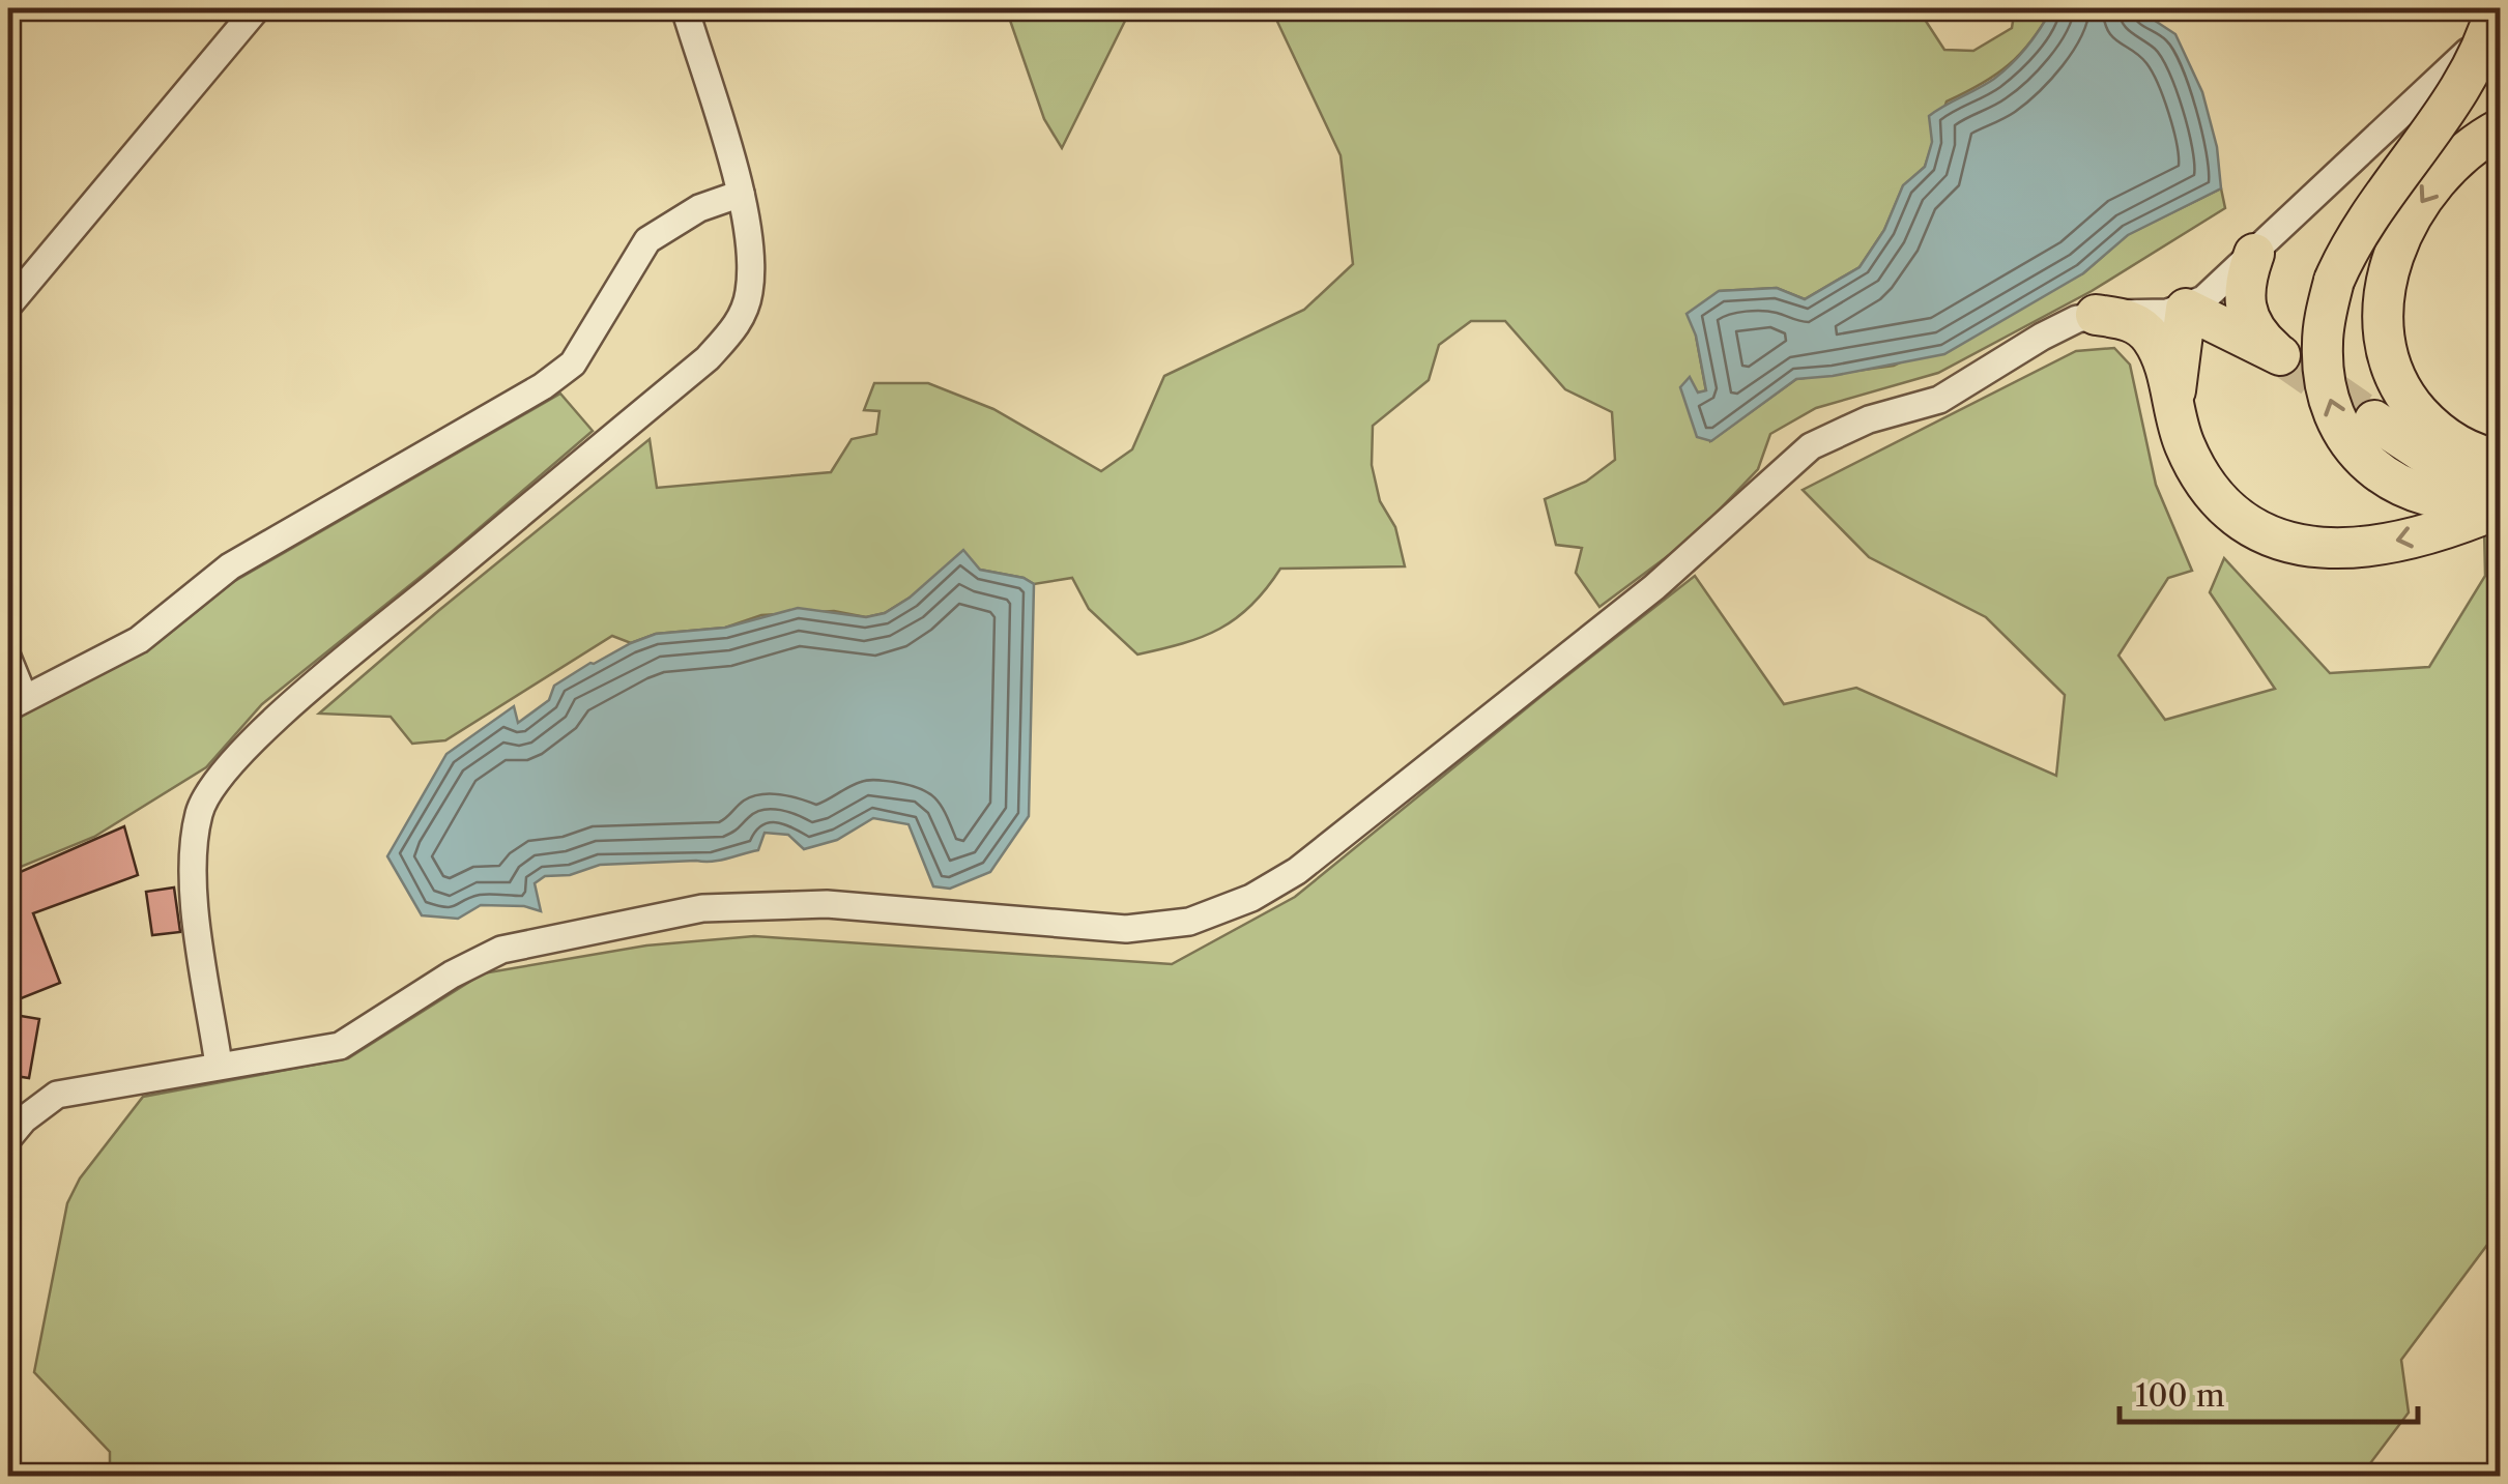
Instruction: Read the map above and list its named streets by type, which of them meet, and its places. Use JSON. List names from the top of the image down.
{
  "scale_bar": "100 m"
}
